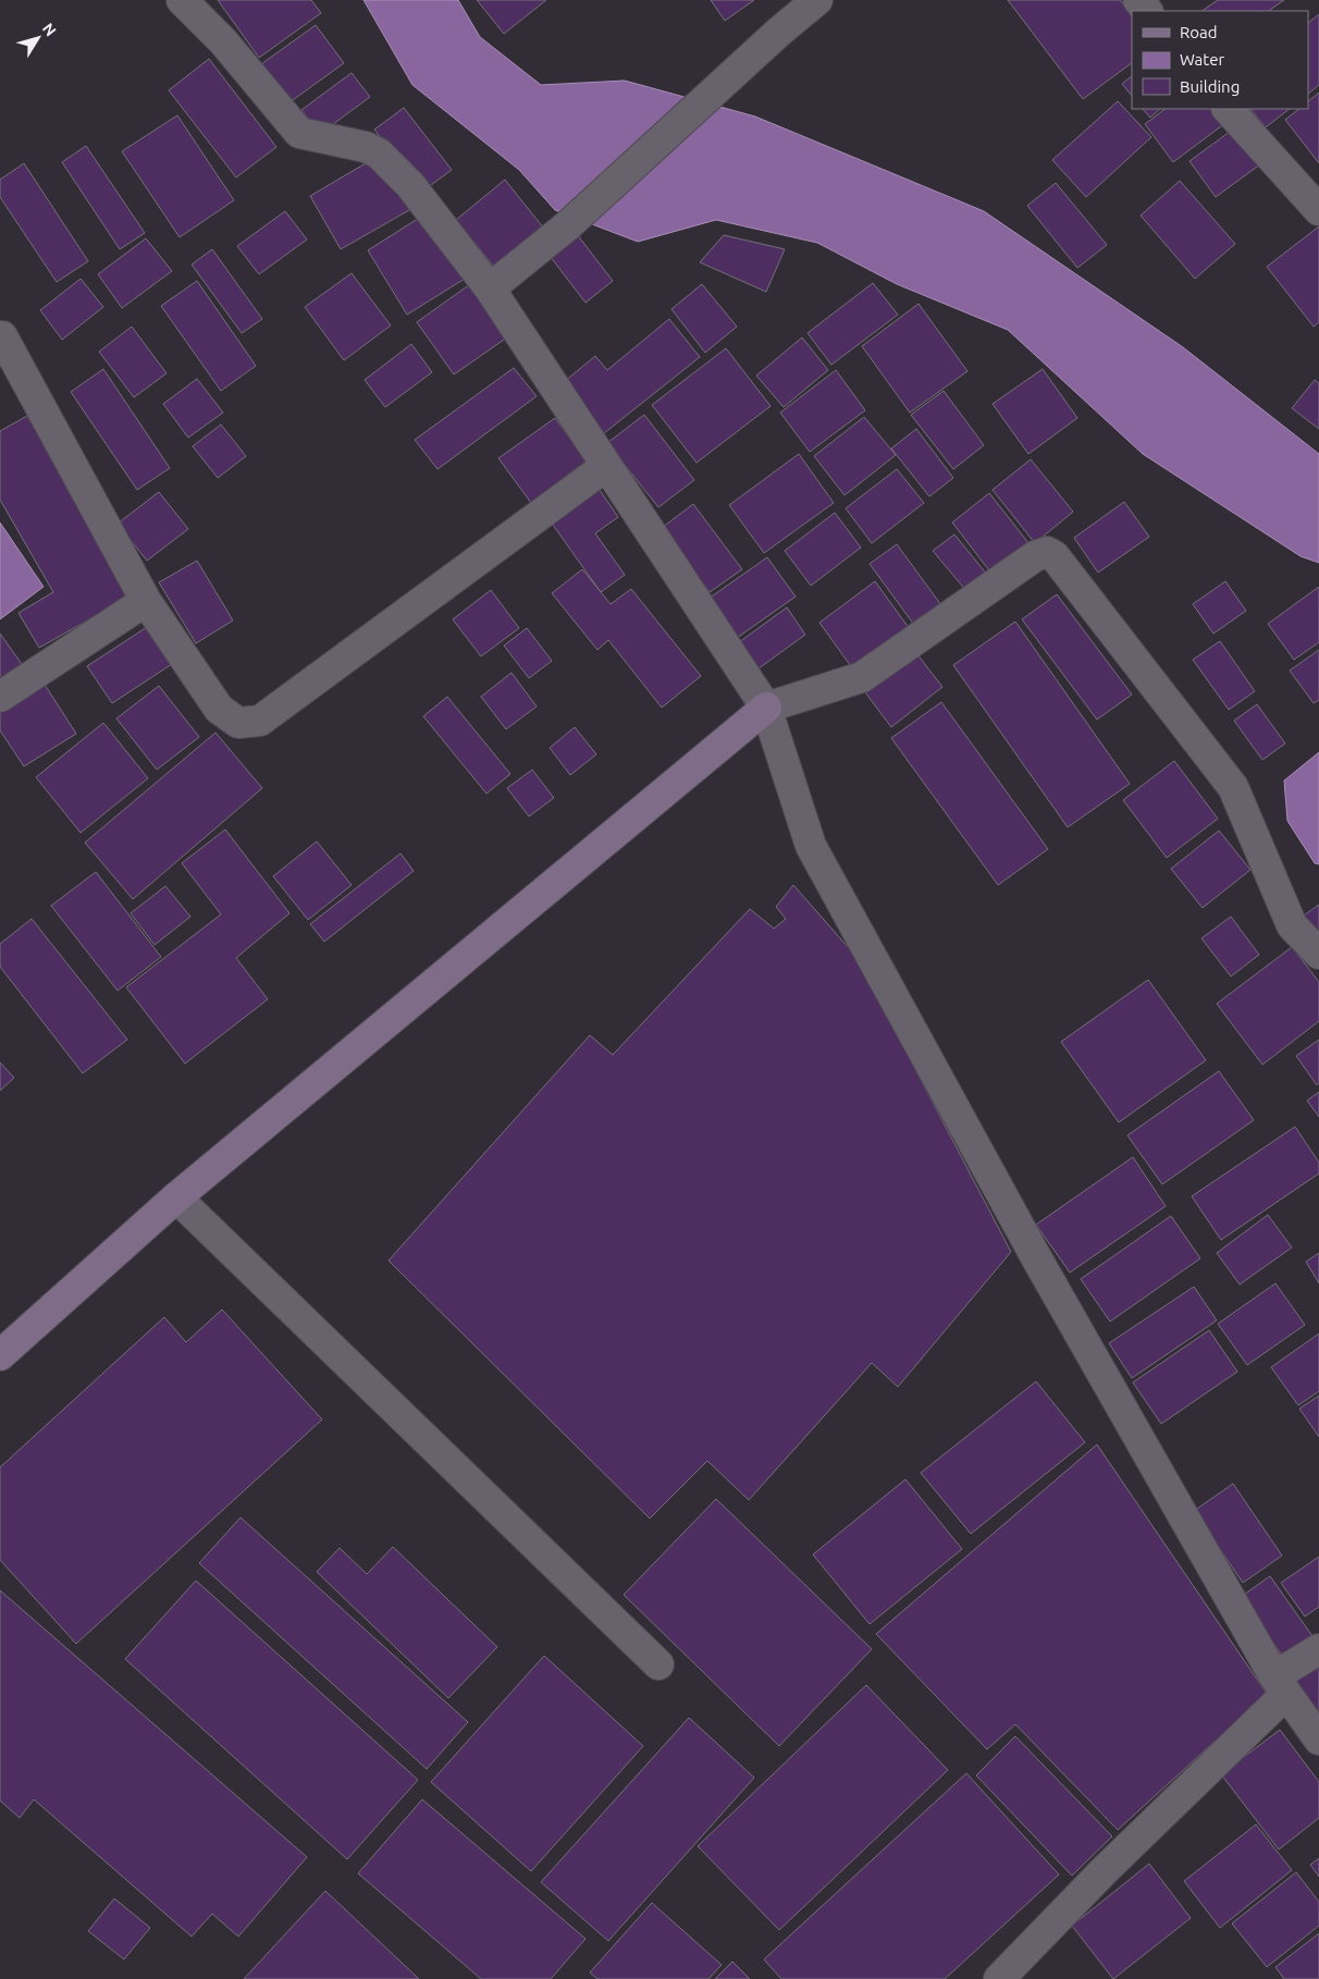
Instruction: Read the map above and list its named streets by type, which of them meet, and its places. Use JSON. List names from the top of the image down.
{
  "legend": ["Road", "Water", "Building"],
  "north": "top right"
}
